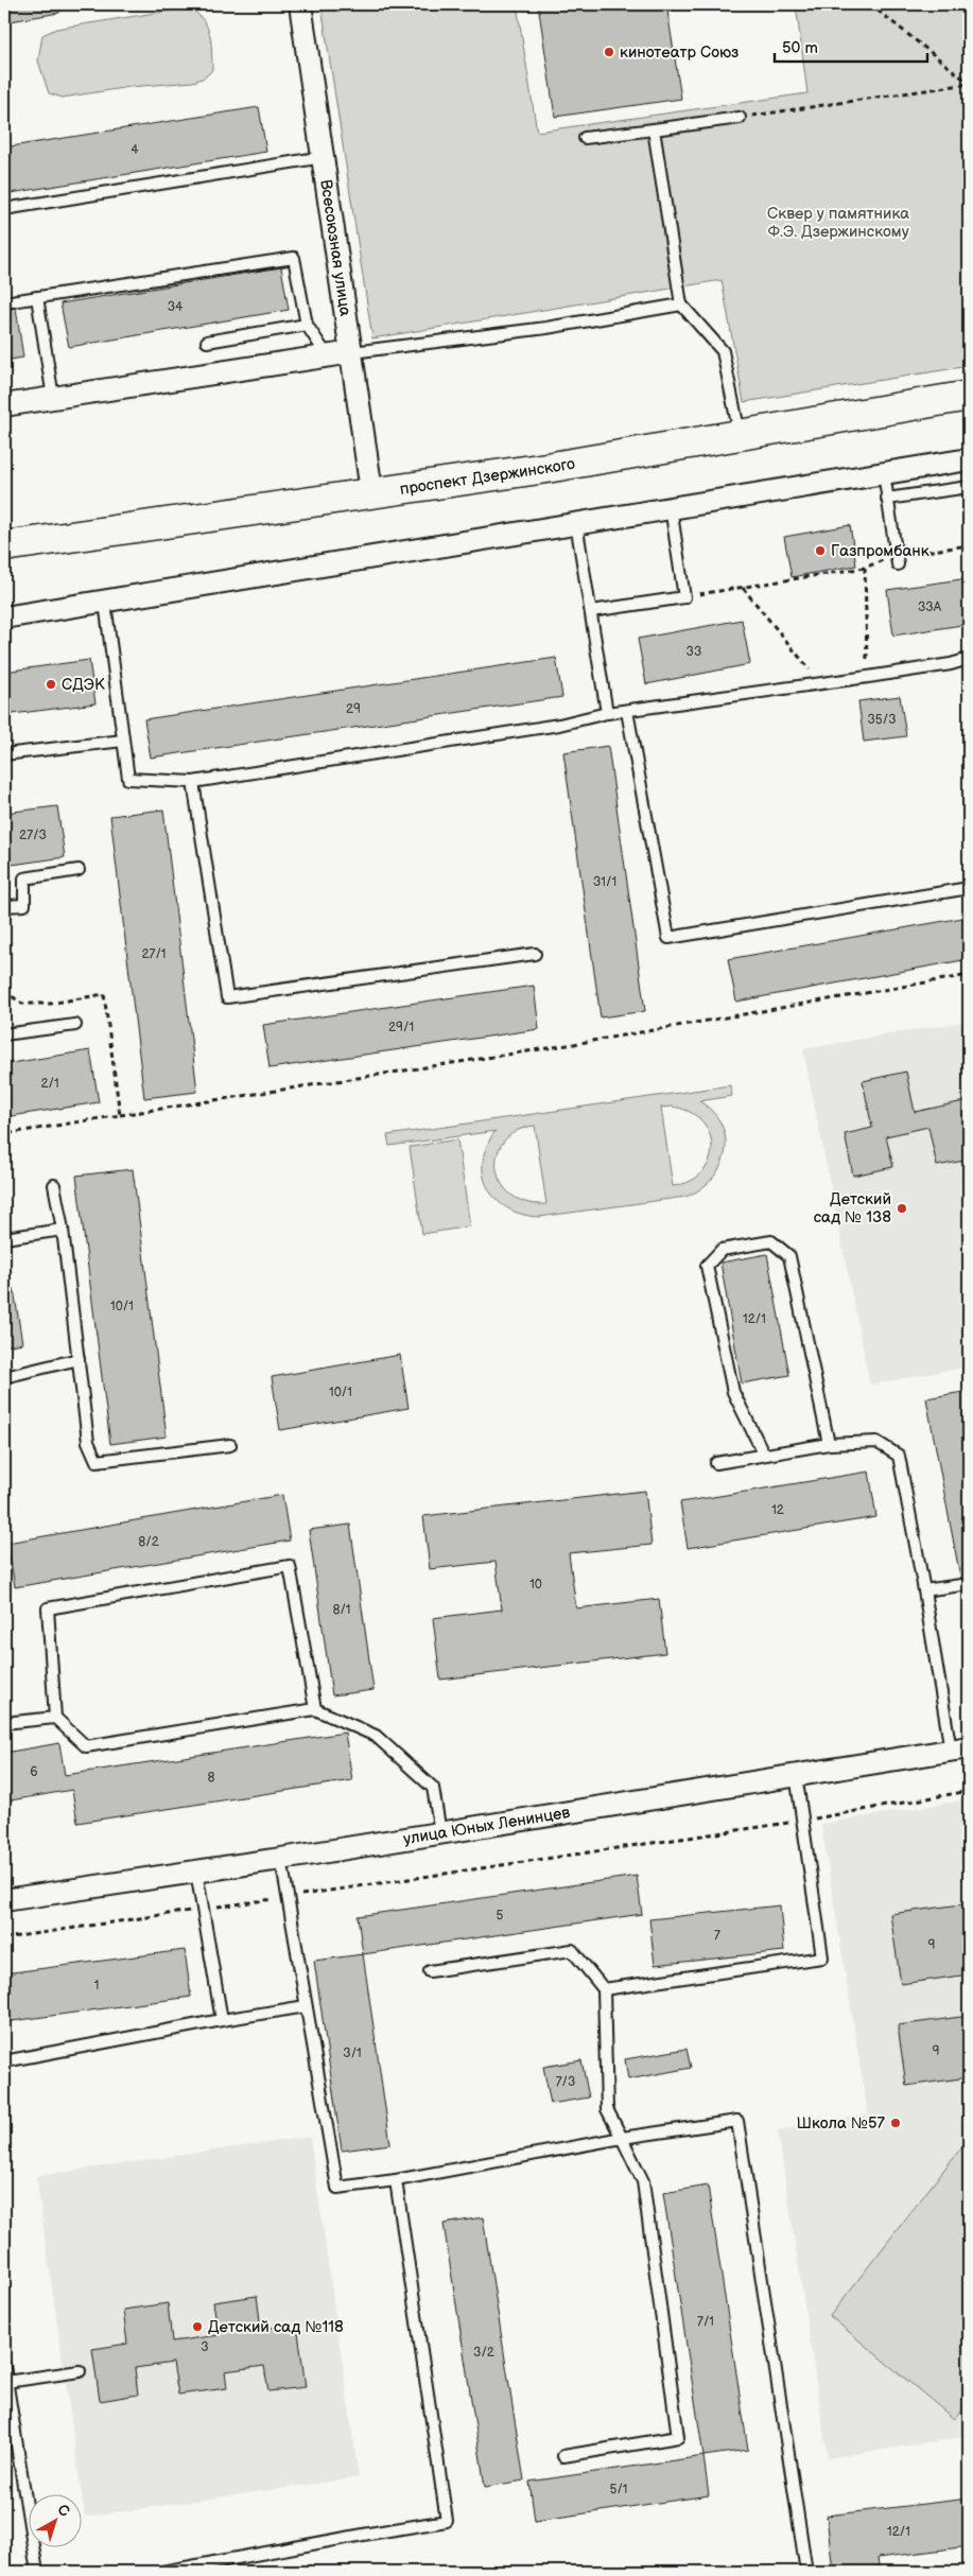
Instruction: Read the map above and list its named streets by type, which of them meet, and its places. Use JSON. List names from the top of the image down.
{
  "streets": {
    "main road": ["проспект Дзержинского"],
    "street": ["Всесоюзная улица", "улица Юных Ленинцев"]
  },
  "crossings": [
    ["Всесоюзная улица", "проспект Дзержинского"]
  ],
  "parks": ["Сквер у памятника Ф.Э. Дзержинскому"],
  "places": [
    "кинотеатр Союз",
    "Газпромбанк",
    "СДЭК",
    "Детский сад № 138",
    "Школа №57",
    "Детский сад №118"
  ],
  "house_numbers": [
    "4",
    "34",
    "33А",
    "33",
    "29",
    "35/3",
    "27/3",
    "31/1",
    "27/1",
    "29/1",
    "2/1",
    "10/1",
    "12/1",
    "10/1",
    "12",
    "8/2",
    "10",
    "8/1",
    "6",
    "8",
    "5",
    "7",
    "9",
    "1",
    "9",
    "3/1",
    "7/3",
    "7/1",
    "3",
    "3/2",
    "5/1",
    "12/1"
  ],
  "scale_bar": "50 m",
  "north": "top right"
}
